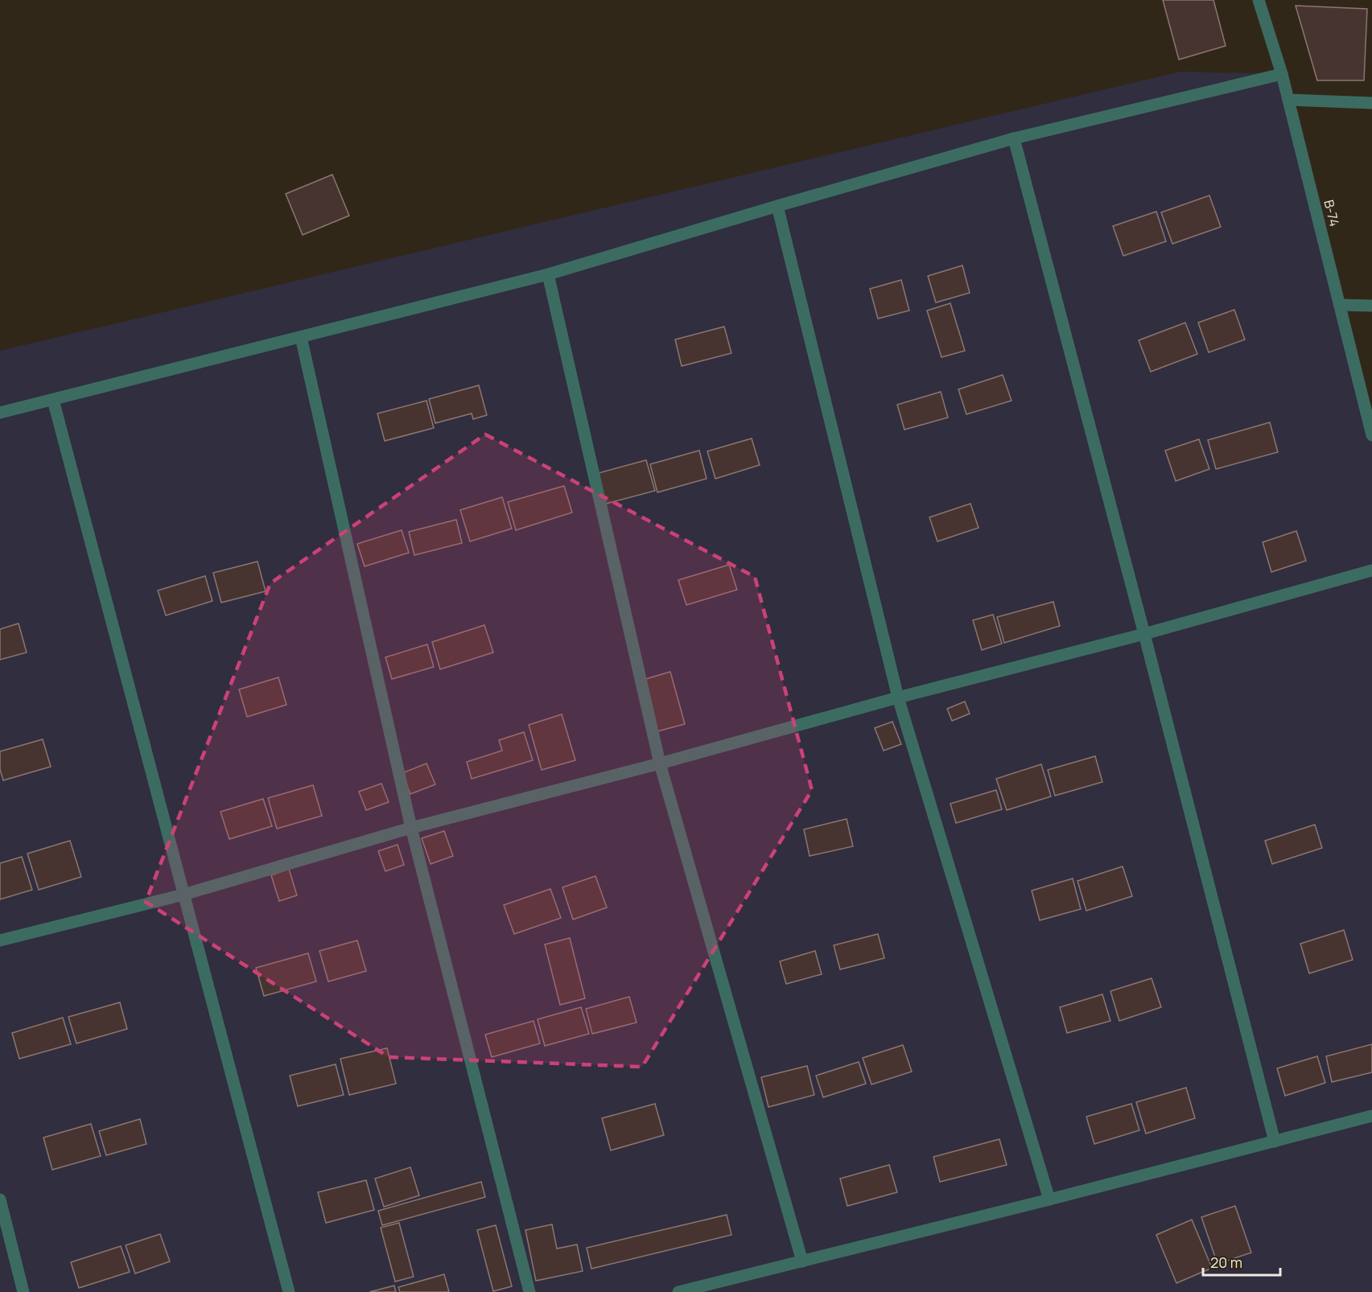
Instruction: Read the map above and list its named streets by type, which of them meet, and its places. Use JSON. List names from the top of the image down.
{
  "streets": {
    "street": ["B-74"]
  },
  "scale_bar": "20 m"
}
